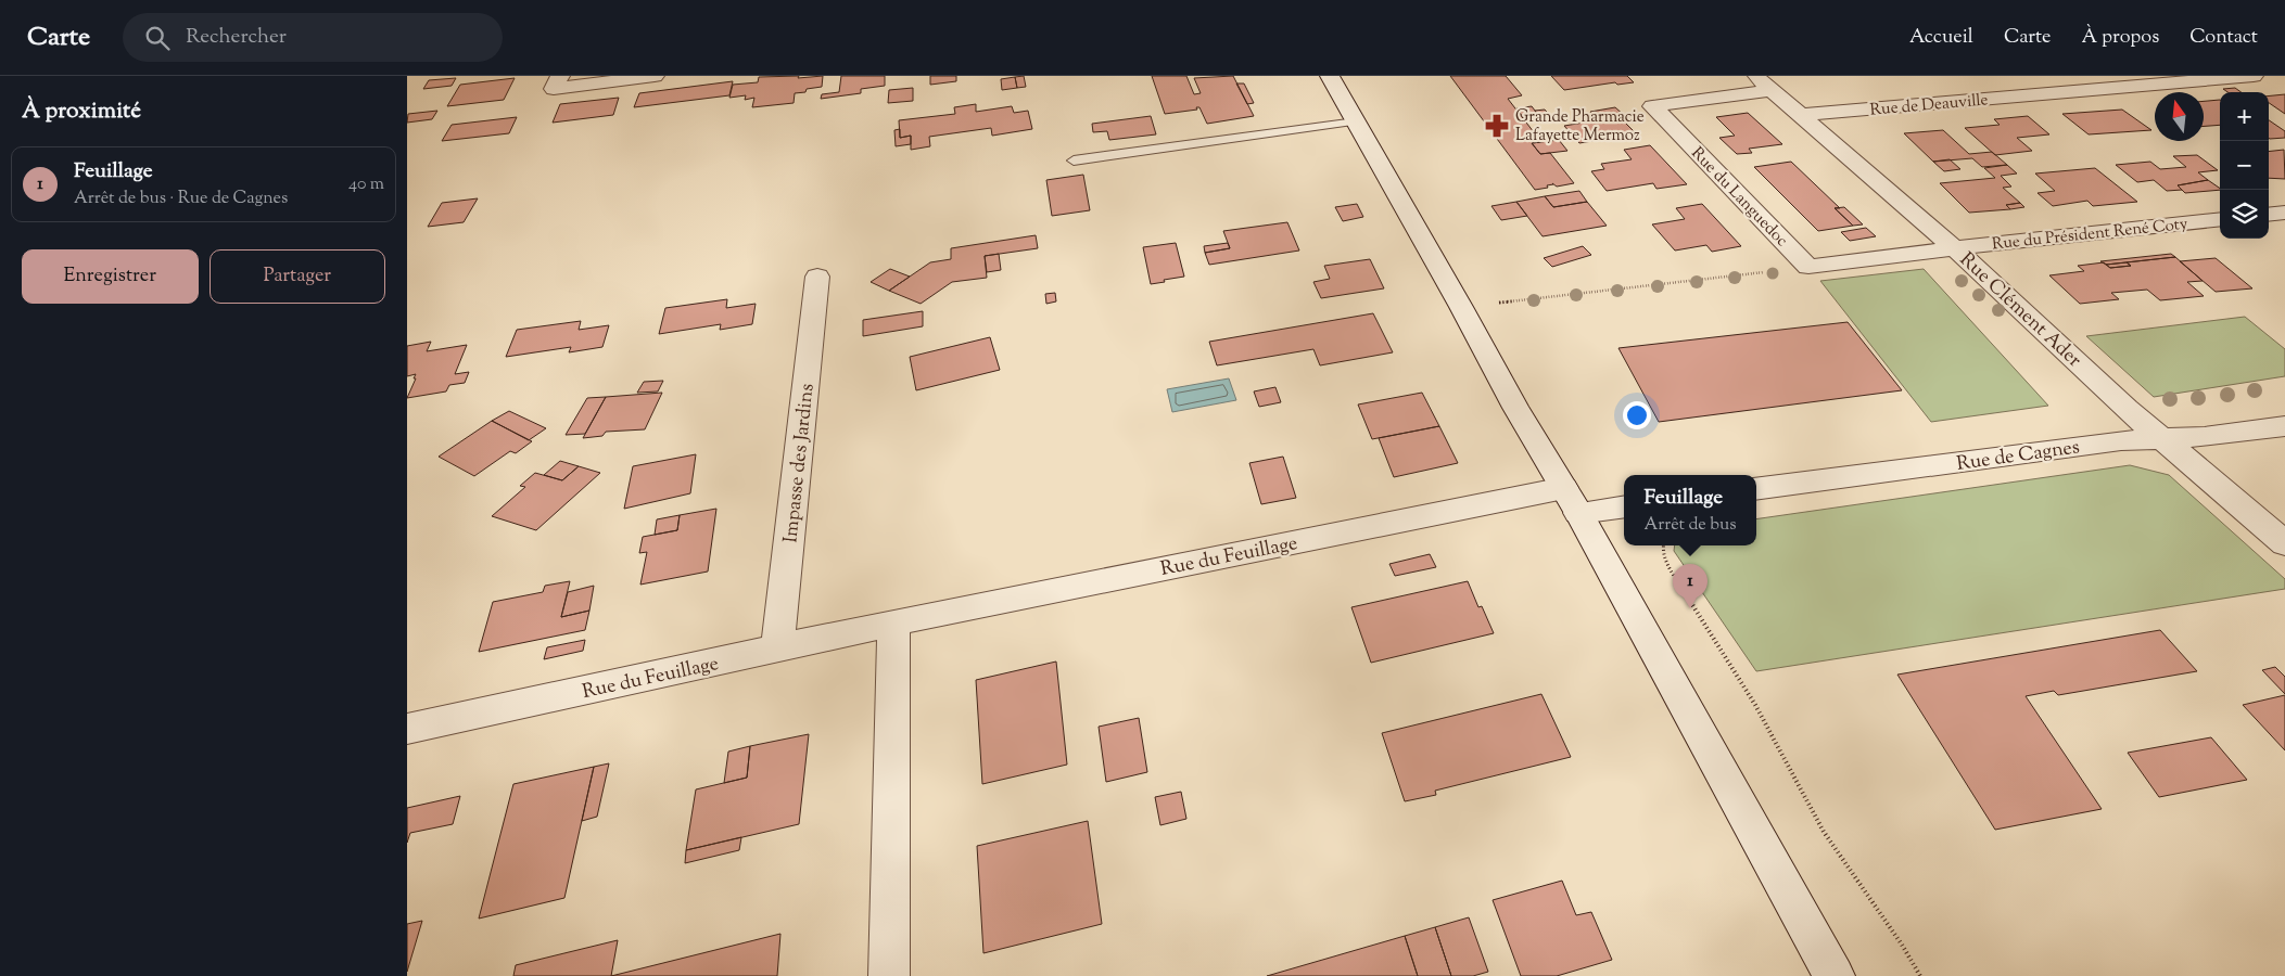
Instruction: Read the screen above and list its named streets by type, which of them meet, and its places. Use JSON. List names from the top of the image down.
{
  "streets": {
    "street": [
      "Rue de Deauville",
      "Rue du Languedoc",
      "Rue du Président René Coty",
      "Rue Clément Ader",
      "Rue de Cagnes",
      "Impasse des Jardins",
      "Rue du Feuillage"
    ]
  },
  "crossings": [
    ["Rue de Deauville", "Rue Clément Ader"],
    ["Rue du Languedoc", "Rue Clément Ader"],
    ["Rue du Président René Coty", "Rue Clément Ader"],
    ["Rue Clément Ader", "Rue de Cagnes"],
    ["Impasse des Jardins", "Rue du Feuillage"]
  ],
  "places": {
    "pharmacy": ["Grande Pharmacie Lafayette Mermoz"]
  },
  "north": "top",
  "page": {
    "header": "Carte",
    "search": "Rechercher",
    "nav": [
      "Accueil",
      "Carte",
      "À propos",
      "Contact"
    ],
    "heading": "À proximité",
    "map_buttons": ["+", "−"],
    "list": [
      {
        "mark": "1",
        "name": "Feuillage",
        "note": "Arrêt de bus · Rue de Cagnes",
        "value": "40 m"
      }
    ],
    "buttons": ["Enregistrer", "Partager"],
    "popup": ["Feuillage", "Arrêt de bus"],
    "pins": "1"
  }
}
